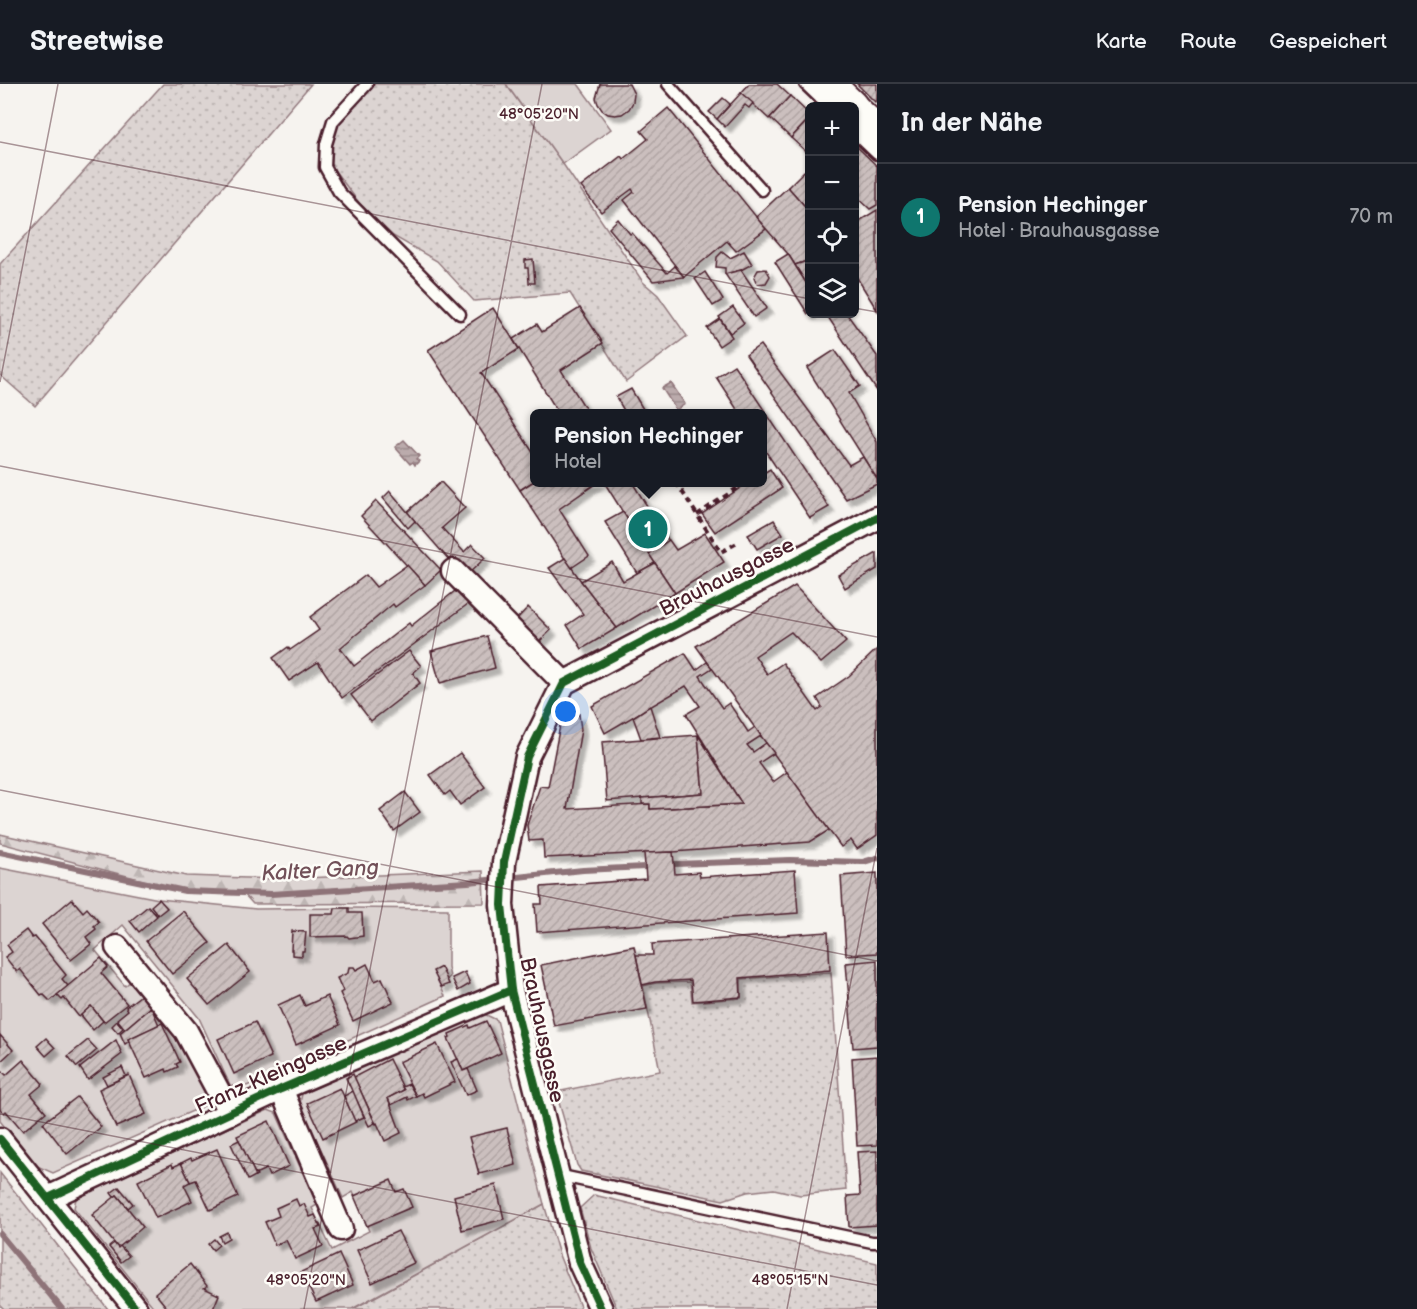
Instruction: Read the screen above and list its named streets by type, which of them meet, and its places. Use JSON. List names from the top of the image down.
{
  "streets": {
    "street": ["Brauhausgasse", "Franz Kleingasse"]
  },
  "crossings": [
    ["Brauhausgasse", "Franz Kleingasse"]
  ],
  "water": ["Kalter Gang"],
  "page": {
    "header": "Streetwise",
    "nav": ["Karte", "Route", "Gespeichert"],
    "heading": "In der Nähe",
    "map_buttons": ["+", "−"],
    "list": [
      {
        "mark": "1",
        "name": "Pension Hechinger",
        "note": "Hotel · Brauhausgasse",
        "value": "70 m"
      }
    ],
    "popup": ["Pension Hechinger", "Hotel"],
    "pins": "1"
  },
  "coordinates": ["48°05'20\"N", "48°05'15\"N"]
}
